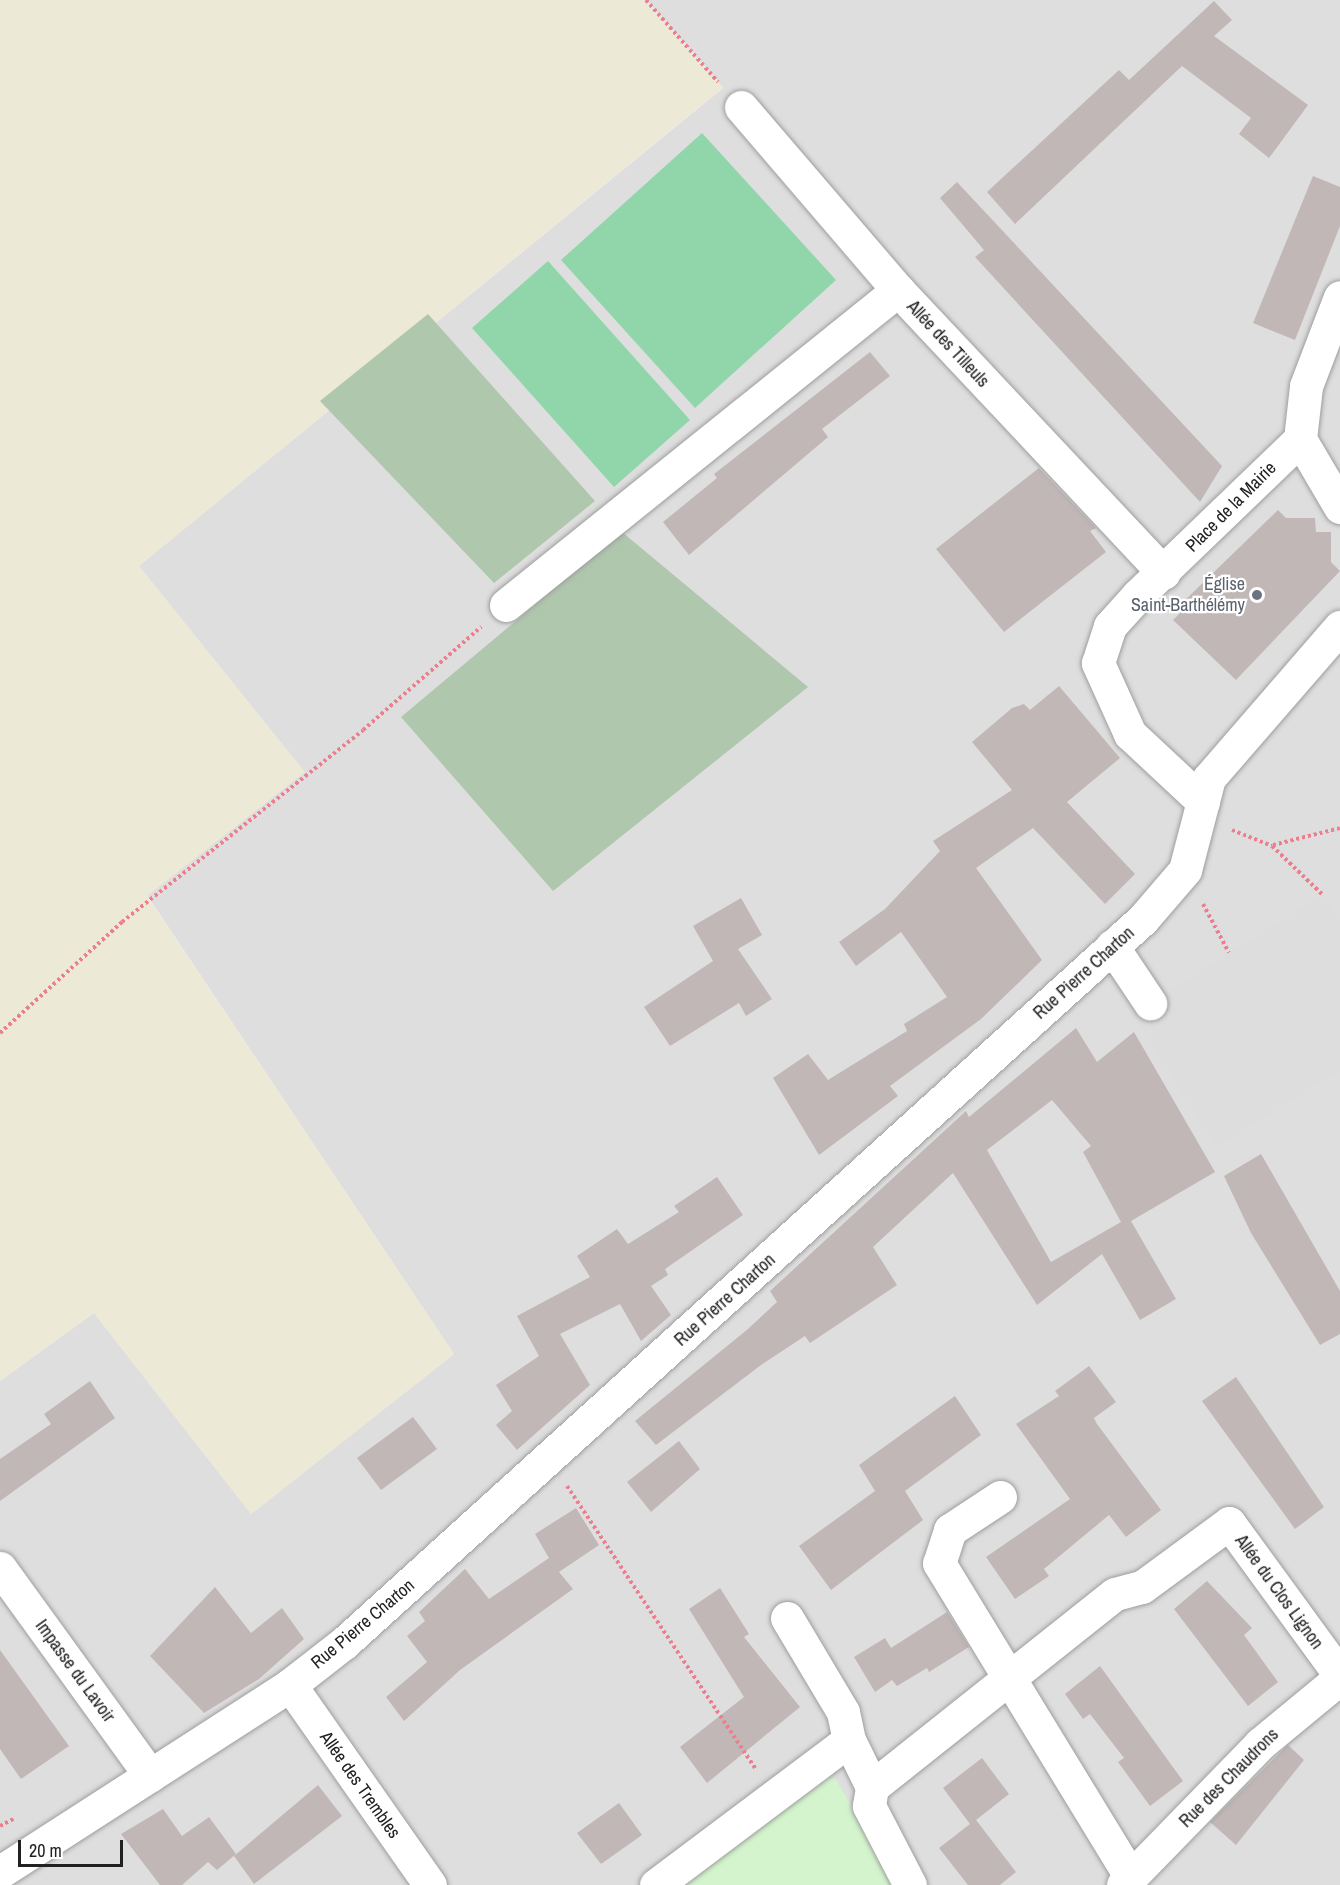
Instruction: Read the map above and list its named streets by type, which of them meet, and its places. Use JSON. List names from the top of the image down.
{
  "streets": {
    "street": [
      "Allée des Tilleuls",
      "Place de la Mairie",
      "Rue Pierre Charton",
      "Allée du Clos Lignon",
      "Impasse du Lavoir",
      "Rue des Chaudrons",
      "Allée des Trembles"
    ]
  },
  "crossings": [
    ["Allée des Tilleuls", "Place de la Mairie"],
    ["Place de la Mairie", "Rue Pierre Charton"],
    ["Rue Pierre Charton", "Impasse du Lavoir"],
    ["Rue Pierre Charton", "Allée des Trembles"],
    ["Allée du Clos Lignon", "Rue des Chaudrons"]
  ],
  "places": ["Église Saint-Barthélémy"],
  "scale_bar": "20 m"
}
